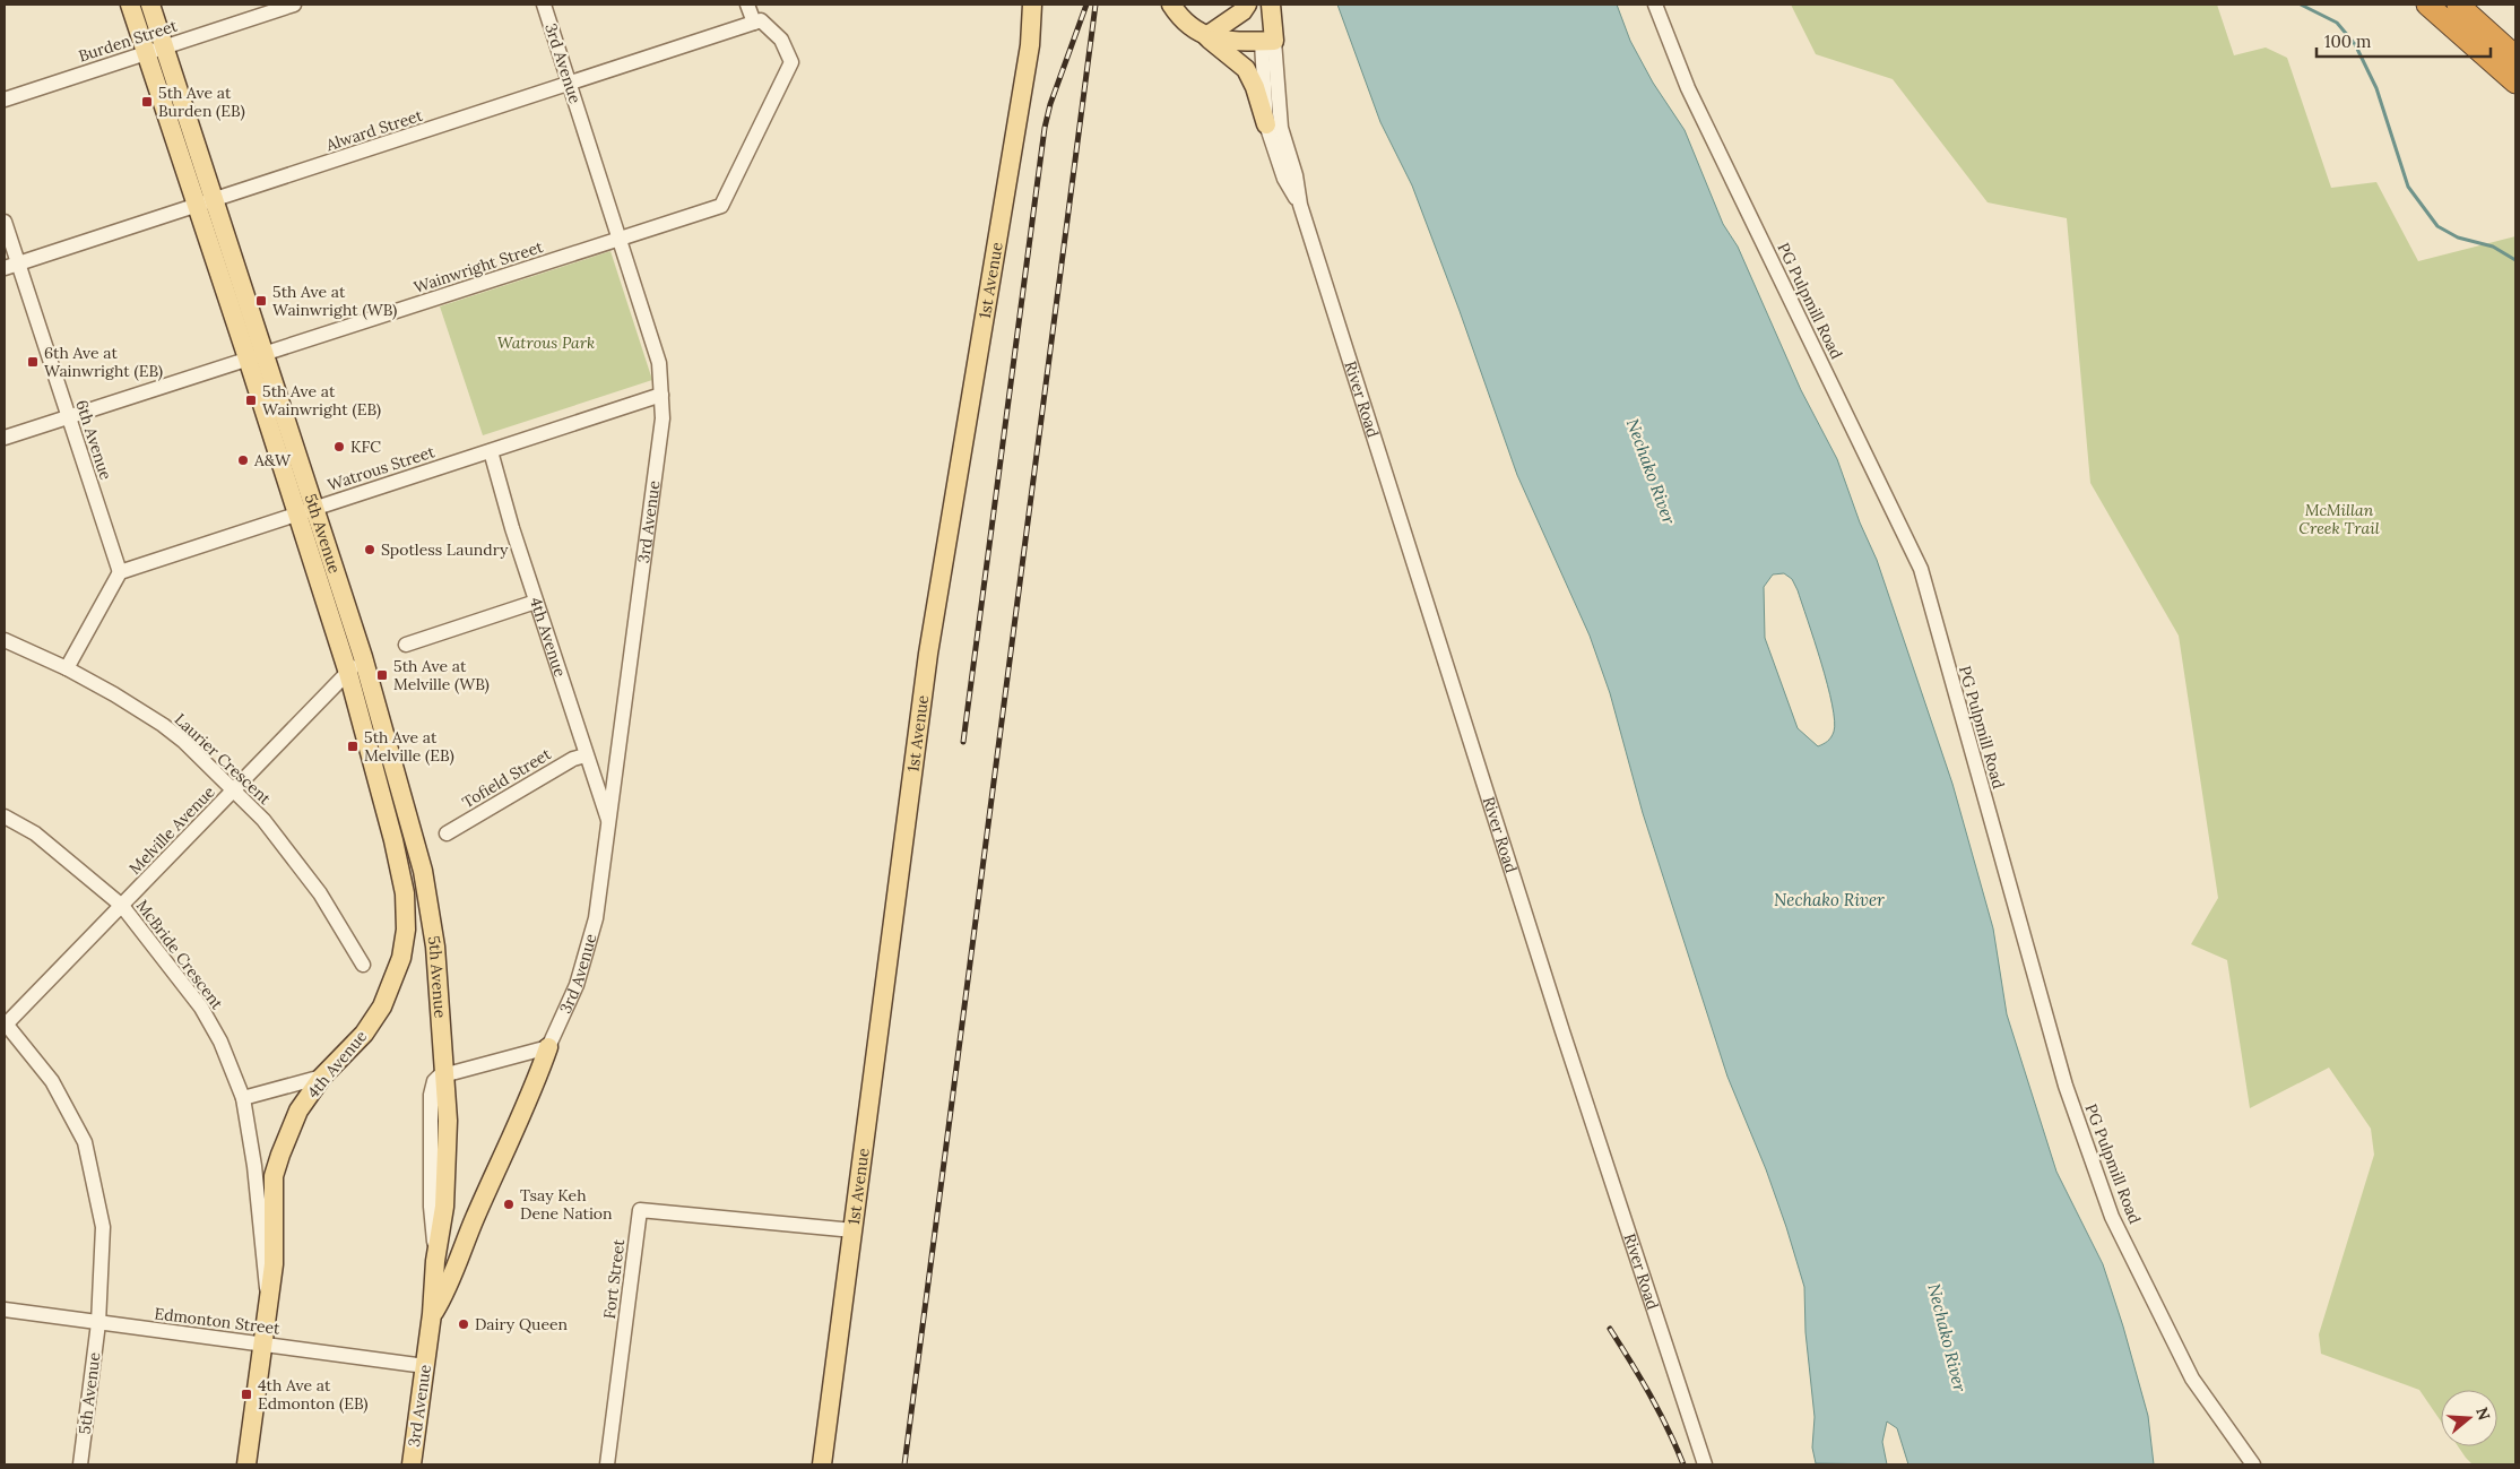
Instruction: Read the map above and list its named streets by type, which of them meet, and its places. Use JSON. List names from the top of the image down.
{
  "streets": {
    "main road": [
      "3rd Avenue",
      "1st Avenue",
      "River Road",
      "5th Avenue",
      "4th Avenue"
    ],
    "street": [
      "Burden Street",
      "Alward Street",
      "Wainwright Street",
      "PG Pulpmill Road",
      "6th Avenue",
      "Watrous Street",
      "Laurier Crescent",
      "Tofield Street",
      "Melville Avenue",
      "McBride Crescent",
      "Fort Street",
      "Edmonton Street"
    ]
  },
  "crossings": [
    ["Burden Street", "5th Avenue"],
    ["3rd Avenue", "Alward Street"],
    ["3rd Avenue", "Wainwright Street"],
    ["3rd Avenue", "Watrous Street"],
    ["3rd Avenue", "5th Avenue"],
    ["3rd Avenue", "4th Avenue"],
    ["3rd Avenue", "Edmonton Street"],
    ["Alward Street", "Wainwright Street"],
    ["Alward Street", "6th Avenue"],
    ["Alward Street", "5th Avenue"],
    ["Wainwright Street", "6th Avenue"],
    ["Wainwright Street", "5th Avenue"],
    ["1st Avenue", "Fort Street"],
    ["6th Avenue", "Watrous Street"],
    ["Watrous Street", "5th Avenue"],
    ["Watrous Street", "4th Avenue"],
    ["5th Avenue", "4th Avenue"],
    ["5th Avenue", "Melville Avenue"],
    ["5th Avenue", "Edmonton Street"],
    ["4th Avenue", "Tofield Street"],
    ["4th Avenue", "McBride Crescent"],
    ["4th Avenue", "Edmonton Street"],
    ["Laurier Crescent", "Melville Avenue"],
    ["Melville Avenue", "McBride Crescent"]
  ],
  "water": ["Nechako River"],
  "parks": ["Watrous Park", "McMillan Creek Trail"],
  "places": {
    "transit": [
      "5th Ave at Burden (EB)",
      "5th Ave at Wainwright (WB)",
      "6th Ave at Wainwright (EB)",
      "5th Ave at Wainwright (EB)",
      "5th Ave at Melville (WB)",
      "5th Ave at Melville (EB)",
      "4th Ave at Edmonton (EB)"
    ],
    "other": [
      "KFC",
      "A&W",
      "Spotless Laundry",
      "Tsay Keh Dene Nation",
      "Dairy Queen"
    ]
  },
  "scale_bar": "100 m",
  "north": "right"
}
